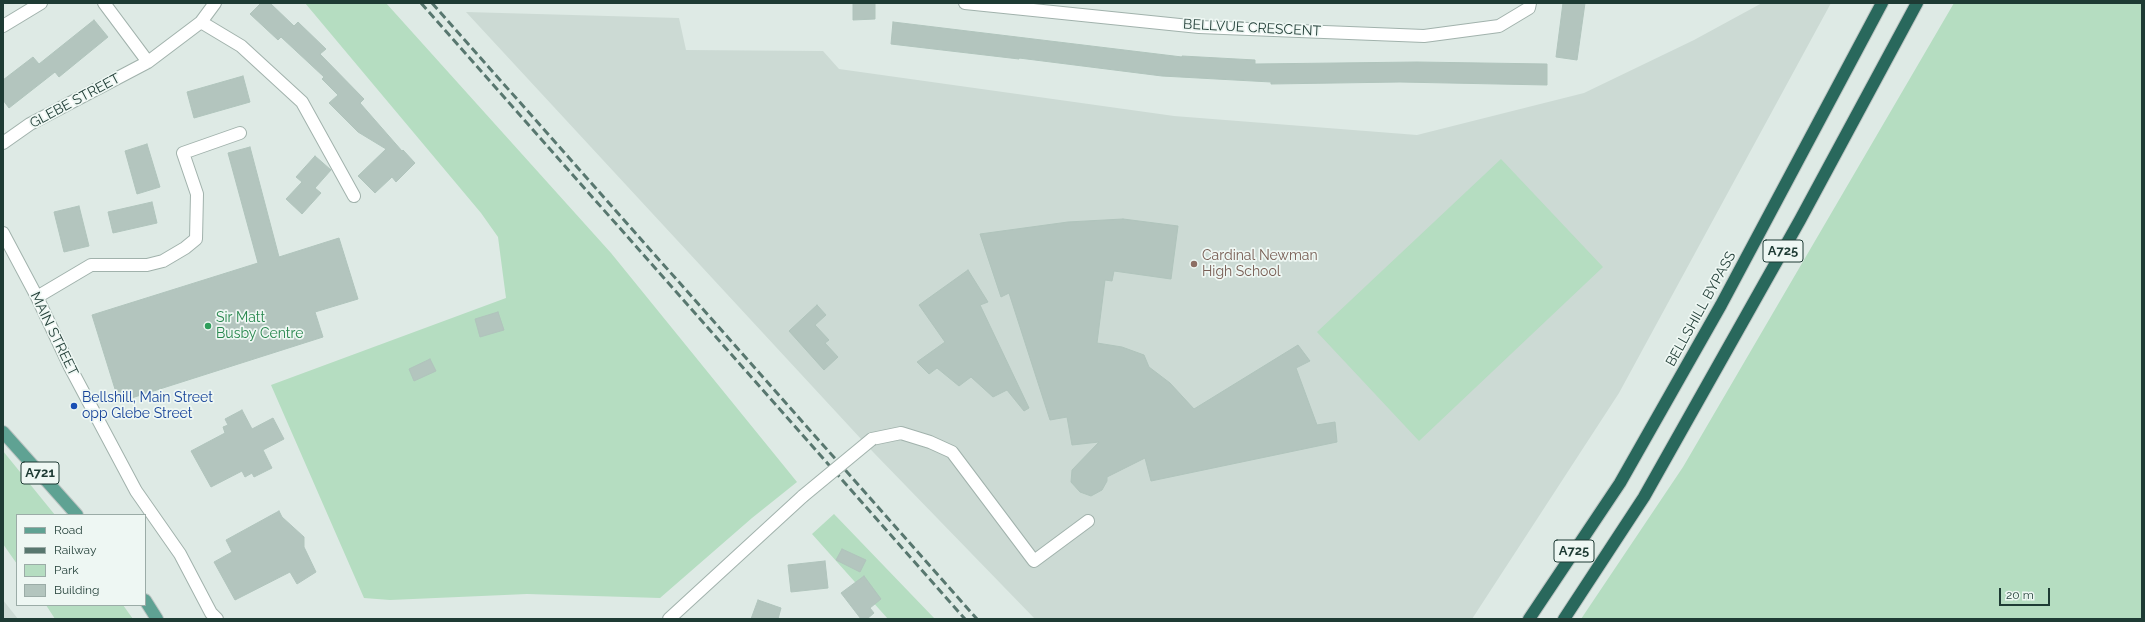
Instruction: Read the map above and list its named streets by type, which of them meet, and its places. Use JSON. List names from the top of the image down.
{
  "streets": {
    "highway": ["A725", "BELLSHILL BYPASS"],
    "main road": ["A721"],
    "street": ["BELLVUE CRESCENT", "GLEBE STREET", "MAIN STREET"]
  },
  "places": ["Cardinal Newman High School", "Sir Matt Busby Centre", "Bellshill, Main Street opp Glebe Street"],
  "legend": [
    "Road",
    "Railway",
    "Park",
    "Building"
  ],
  "scale_bar": "20 m"
}
